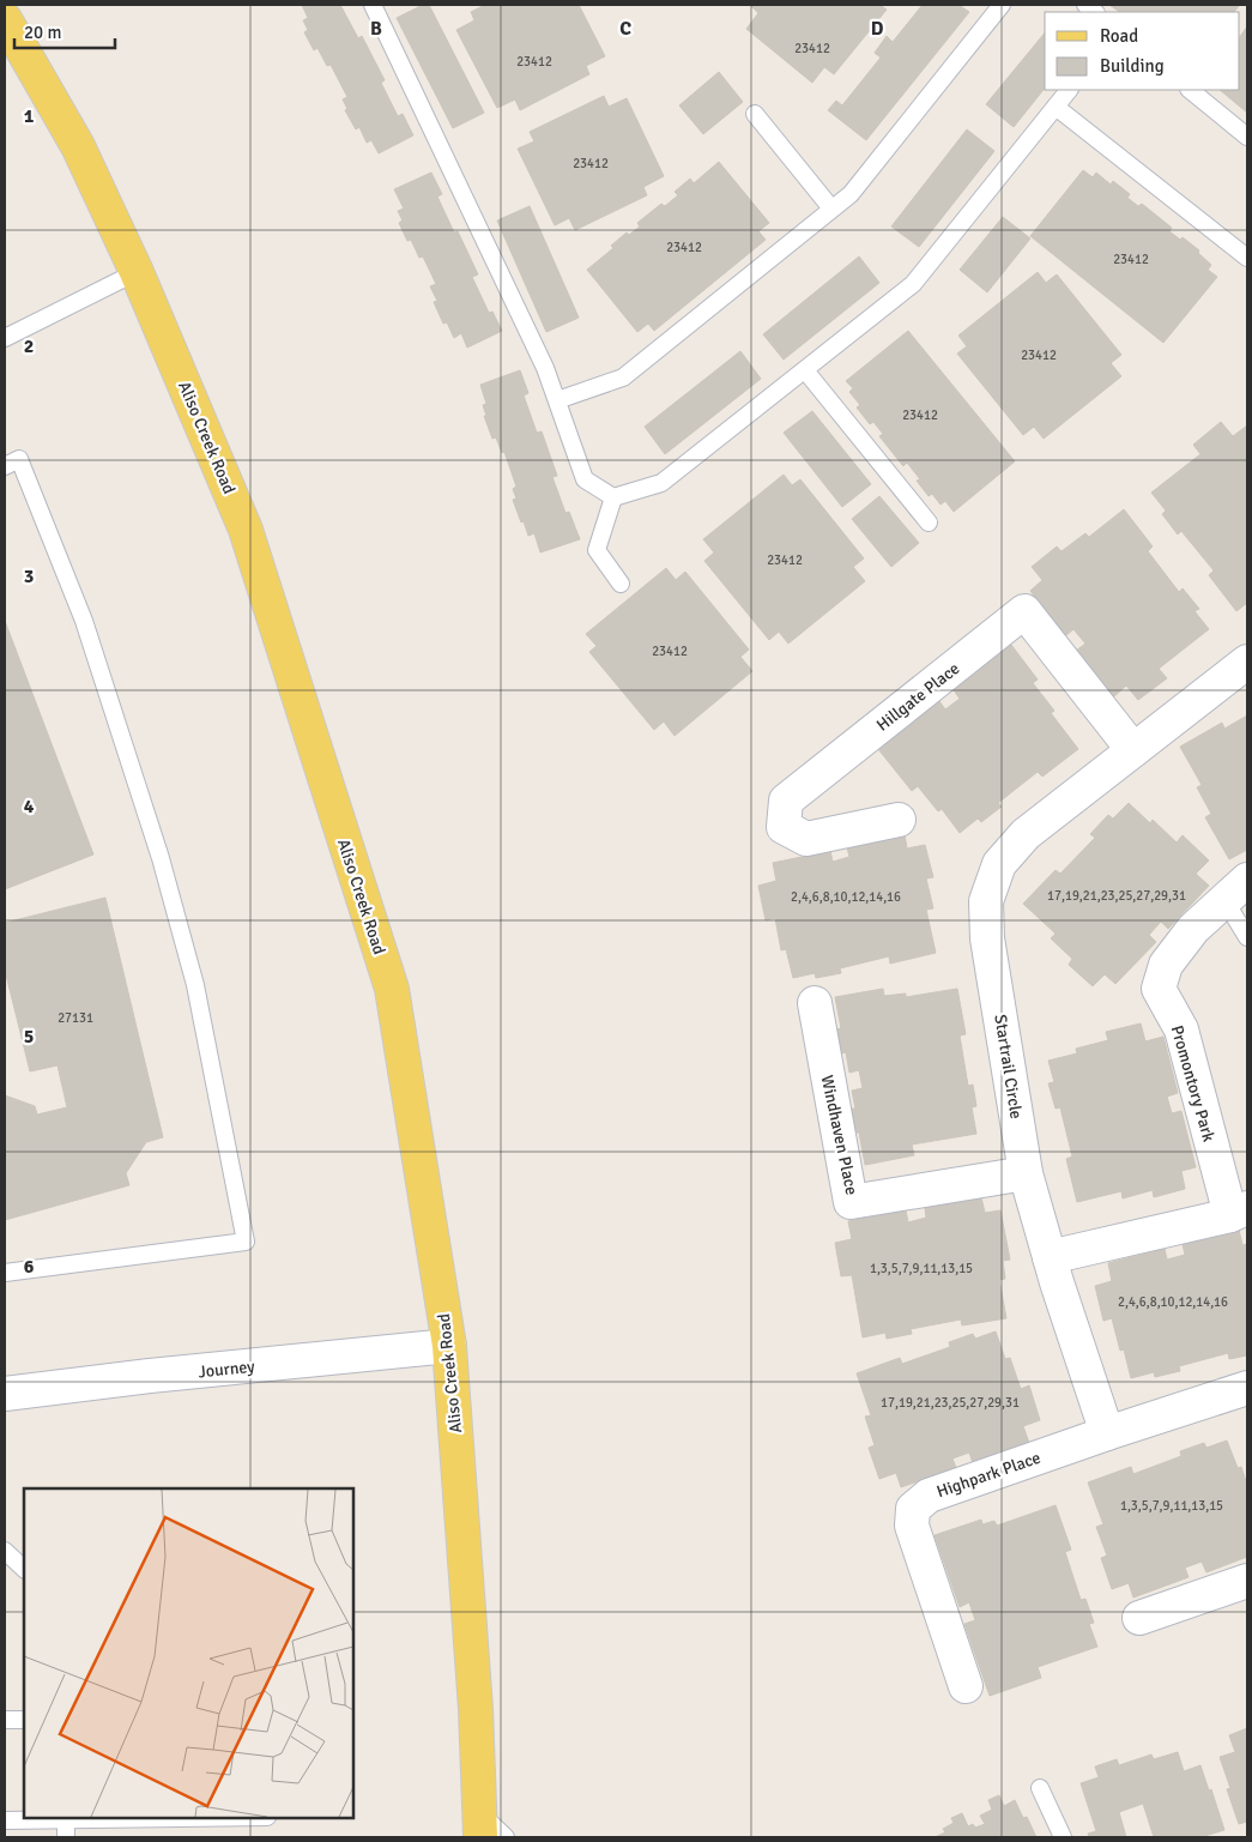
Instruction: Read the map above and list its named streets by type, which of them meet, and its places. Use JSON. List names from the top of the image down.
{
  "streets": {
    "main road": ["Aliso Creek Road"],
    "street": [
      "Hillgate Place",
      "Startrail Circle",
      "Promontory Park",
      "Windhaven Place",
      "Journey",
      "Highpark Place"
    ]
  },
  "crossings": [
    ["Aliso Creek Road", "Journey"],
    ["Hillgate Place", "Startrail Circle"],
    ["Startrail Circle", "Promontory Park"],
    ["Startrail Circle", "Windhaven Place"],
    ["Startrail Circle", "Highpark Place"]
  ],
  "house_numbers": [
    "23412",
    "23412",
    "23412",
    "23412",
    "23412",
    "23412",
    "23412",
    "23412",
    "23412",
    "17,19,21,23,25,27,29,31",
    "2,4,6,8,10,12,14,16",
    "27131",
    "1,3,5,7,9,11,13,15",
    "2,4,6,8,10,12,14,16",
    "17,19,21,23,25,27,29,31",
    "1,3,5,7,9,11,13,15"
  ],
  "legend": ["Road", "Building"],
  "scale_bar": "20 m",
  "grid": {
    "columns": ["B", "C", "D"],
    "rows": [
      "1",
      "2",
      "3",
      "4",
      "5",
      "6"
    ]
  }
}
